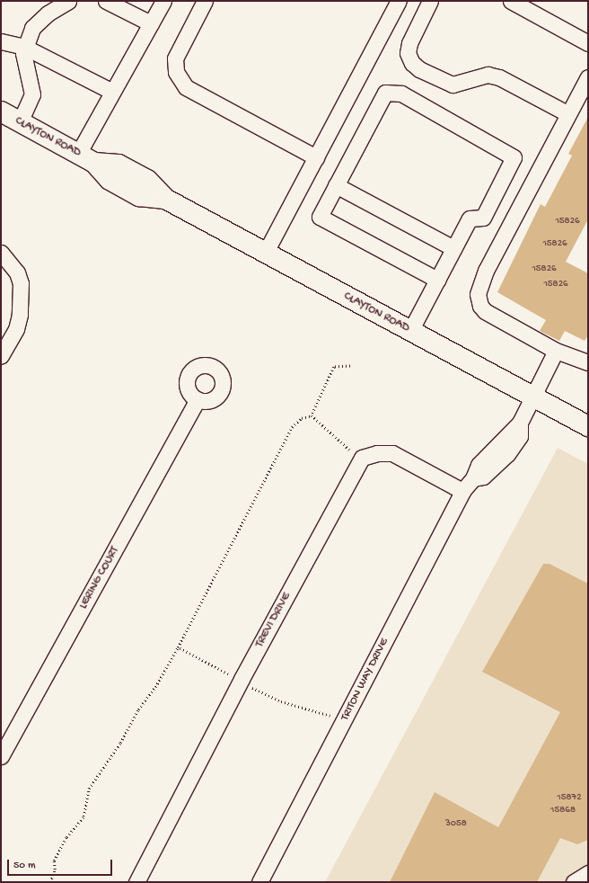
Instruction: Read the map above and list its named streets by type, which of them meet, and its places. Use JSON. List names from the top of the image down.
{
  "streets": {
    "main road": ["CLAYTON ROAD"],
    "street": ["LERING COURT", "TREVI DRIVE", "TRITON WAY DRIVE"]
  },
  "crossings": [
    ["CLAYTON ROAD", "TRITON WAY DRIVE"],
    ["TREVI DRIVE", "TRITON WAY DRIVE"]
  ],
  "house_numbers": [
    "15826",
    "15826",
    "15826",
    "15826",
    "15872",
    "15868",
    "3058"
  ],
  "scale_bar": "50 m"
}
